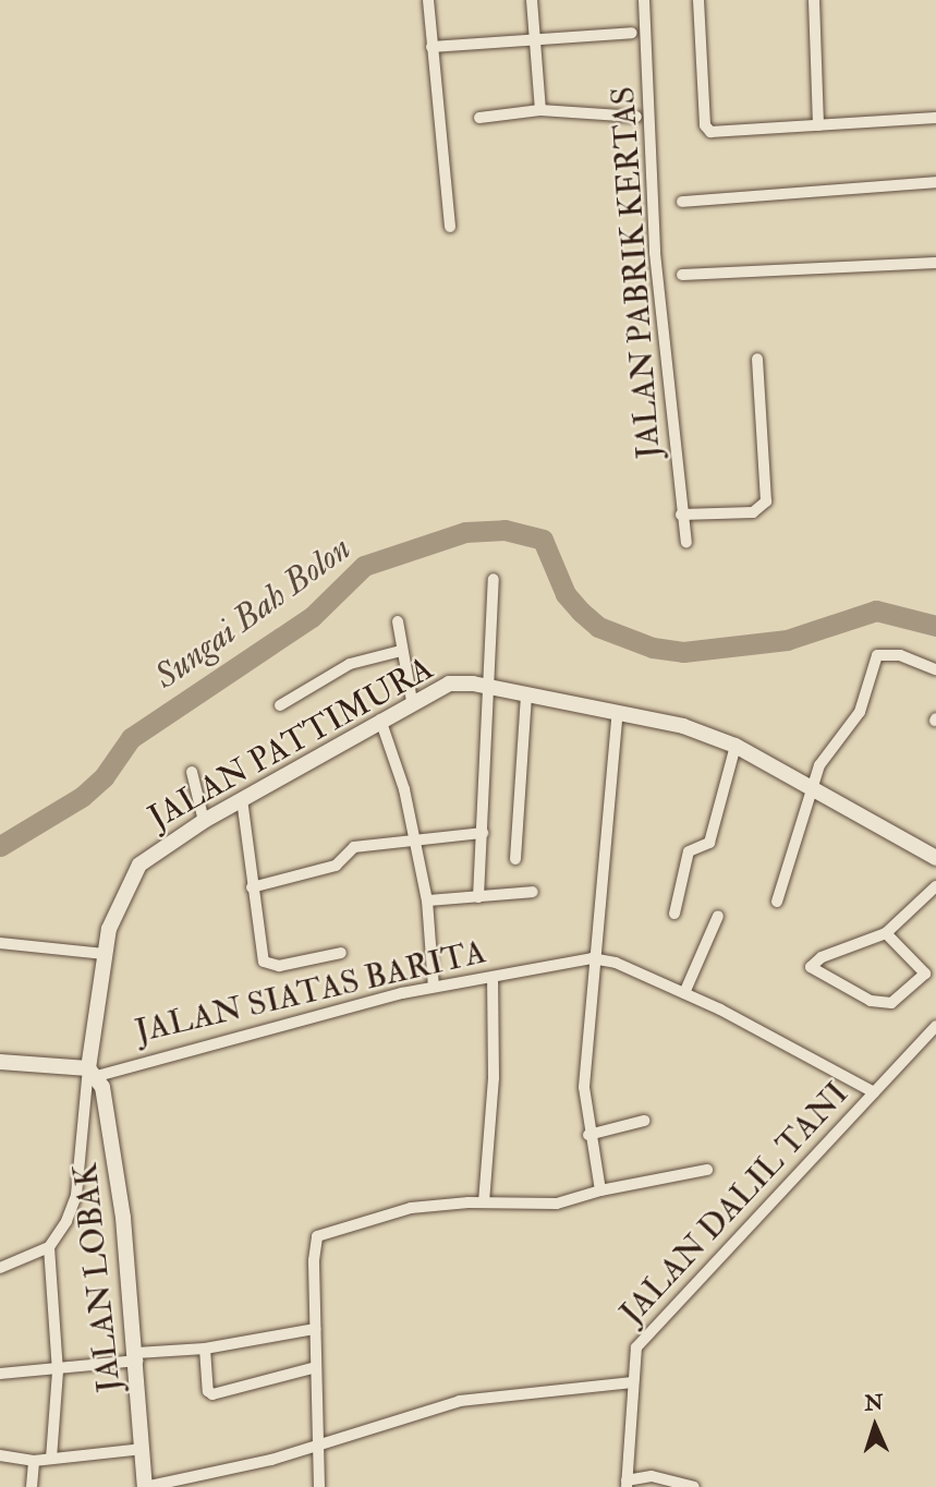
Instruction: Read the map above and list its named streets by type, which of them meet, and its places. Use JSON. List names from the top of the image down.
{
  "streets": {
    "street": [
      "JALAN PABRIK KERTAS",
      "JALAN PATTIMURA",
      "JALAN SIATAS BARITA",
      "JALAN DALIL TANI",
      "JALAN LOBAK"
    ]
  },
  "crossings": [
    ["JALAN PATTIMURA", "JALAN SIATAS BARITA"],
    ["JALAN PATTIMURA", "JALAN LOBAK"],
    ["JALAN SIATAS BARITA", "JALAN DALIL TANI"],
    ["JALAN SIATAS BARITA", "JALAN LOBAK"]
  ],
  "water": ["Sungai Bah Bolon"],
  "north": "top"
}
